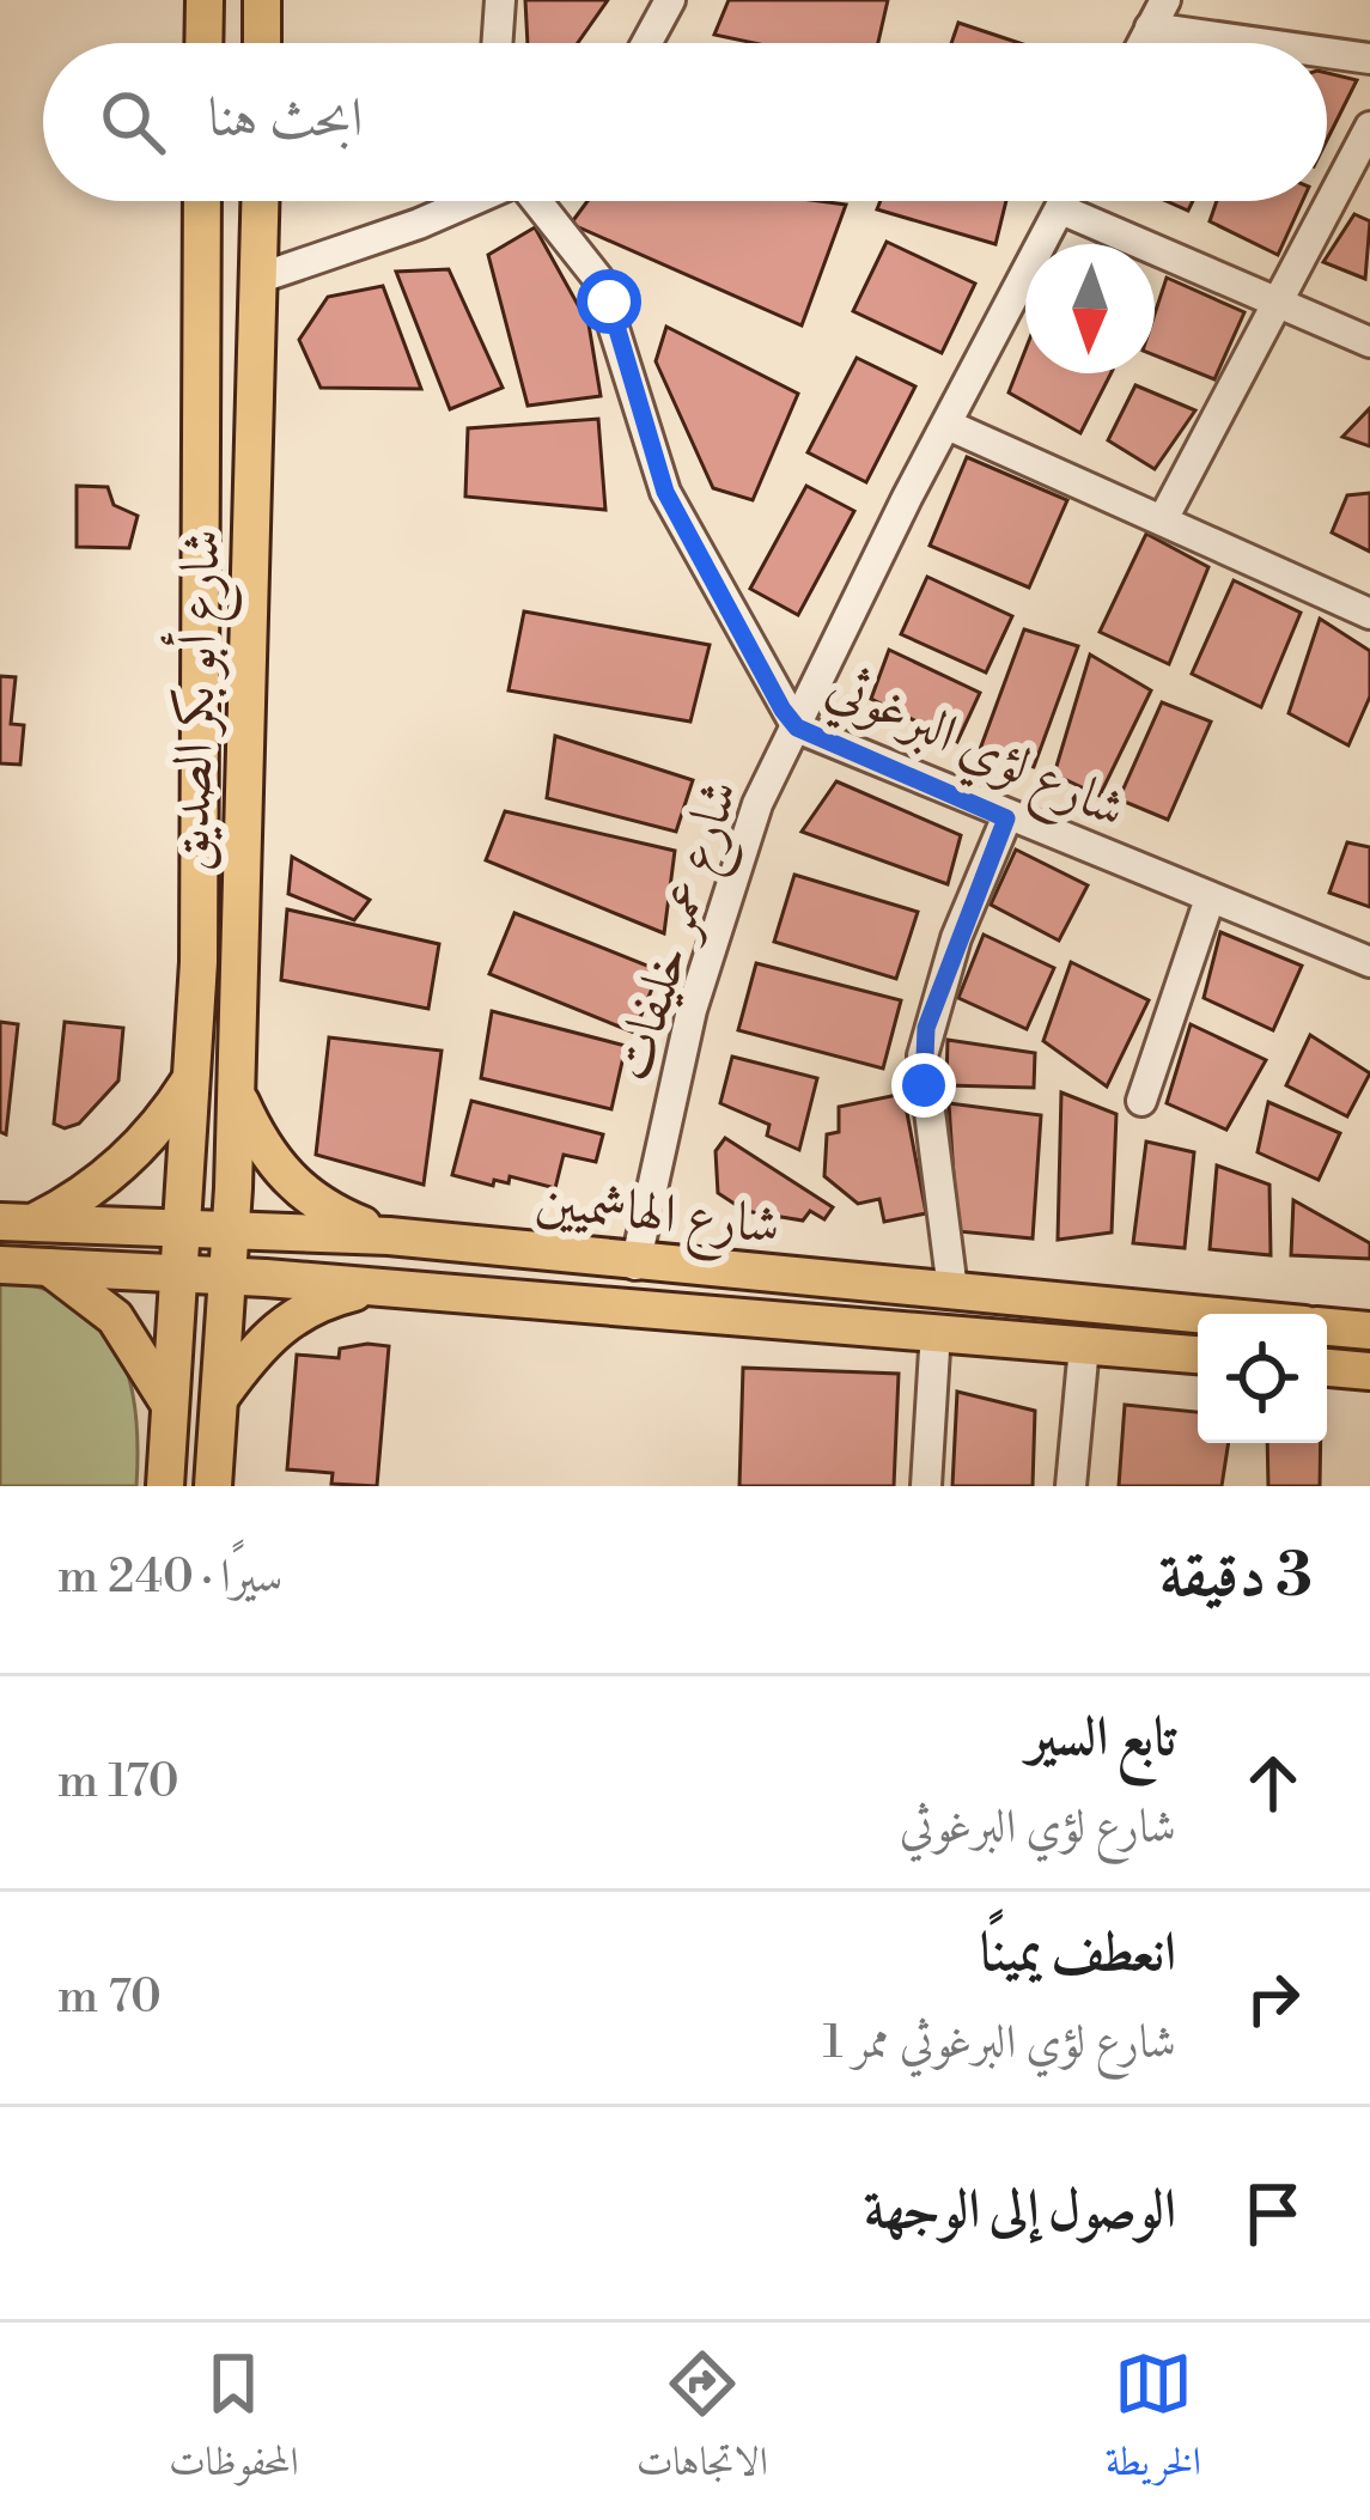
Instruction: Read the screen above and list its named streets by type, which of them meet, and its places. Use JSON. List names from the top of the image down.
{
  "streets": {
    "main road": ["شارع أبو بكر الصديق", "شارع الهاشميين"],
    "street": ["شارع لؤي البرغوثي", "شارع عمر خليفات"]
  },
  "crossings": [
    ["شارع أبو بكر الصديق", "شارع الهاشميين"],
    ["شارع لؤي البرغوثي", "شارع عمر خليفات"],
    ["شارع عمر خليفات", "شارع الهاشميين"]
  ],
  "north": "bottom",
  "page": {
    "search": "ابحث هنا",
    "heading": ["3 دقيقة", "سيرًا · 240 m"],
    "list": [
      ["تابع السير", "شارع لؤي البرغوثي", "170 m"],
      ["انعطف يمينًا", "شارع لؤي البرغوثي ممر 1", "70 m"],
      "الوصول إلى الوجهة"
    ],
    "nav": ["الخريطة", "الاتجاهات", "المحفوظات"]
  }
}
